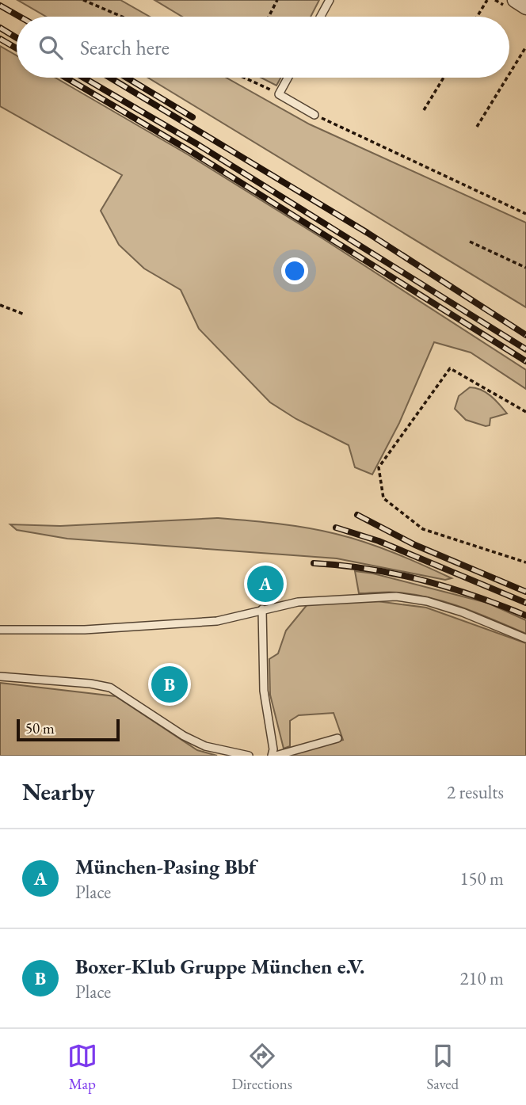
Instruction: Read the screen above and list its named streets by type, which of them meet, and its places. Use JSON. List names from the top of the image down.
{
  "scale_bar": "50 m",
  "page": {
    "search": "Search here",
    "pins": ["A", "B"],
    "scale": "50 m",
    "heading": ["Nearby", "2 results"],
    "list": [
      {
        "mark": "A",
        "name": "München-Pasing Bbf",
        "note": "Place",
        "value": "150 m"
      },
      {
        "mark": "B",
        "name": "Boxer-Klub Gruppe München e.V.",
        "note": "Place",
        "value": "210 m"
      }
    ],
    "nav": ["Map", "Directions", "Saved"]
  }
}
